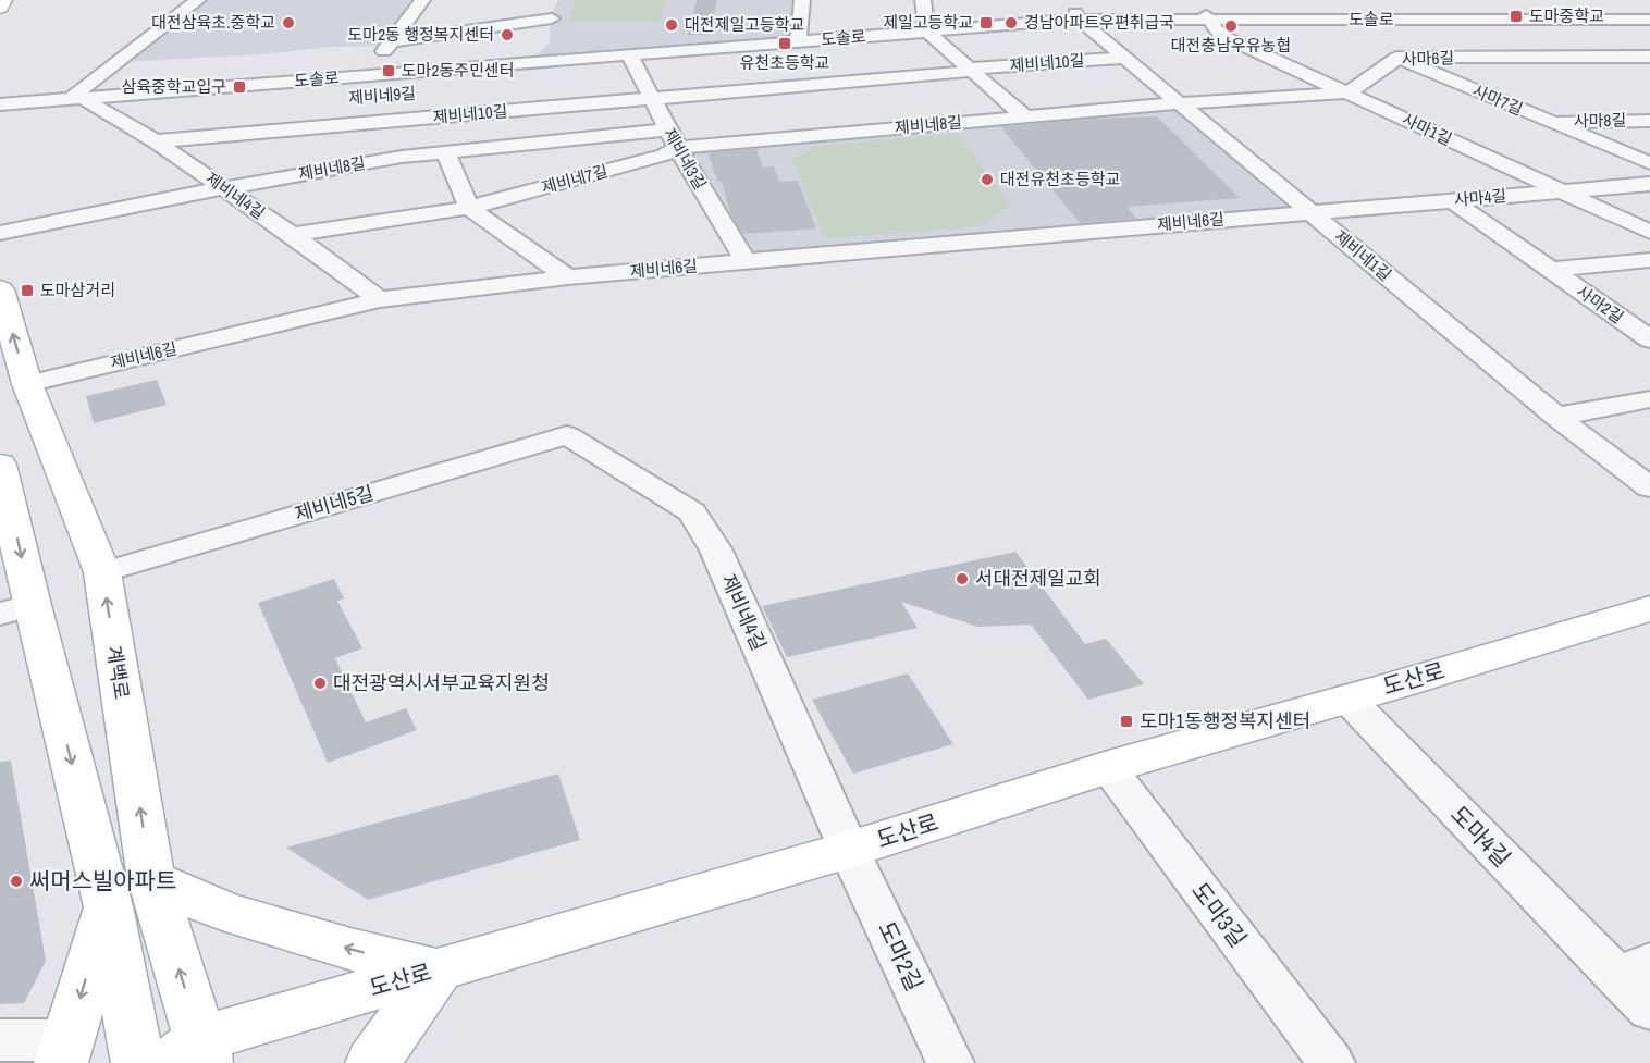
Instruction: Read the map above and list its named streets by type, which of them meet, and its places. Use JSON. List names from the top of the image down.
{
  "streets": {
    "main road": ["계백로", "도산로"],
    "street": [
      "도솔로",
      "사마6길",
      "제비네10길",
      "사마7길",
      "사마8길",
      "제비네8길",
      "사마1길",
      "제비네3길",
      "제비네7길",
      "제비네4길",
      "사마4길",
      "제비네6길",
      "제비네1길",
      "사마2길",
      "제비네5길",
      "도마4길",
      "도마3길",
      "도마2길"
    ]
  },
  "crossings": [
    ["도솔로", "제비네10길"],
    ["도솔로", "사마7길"],
    ["도솔로", "사마1길"],
    ["도솔로", "제비네3길"],
    ["도솔로", "제비네4길"],
    ["도솔로", "제비네1길"],
    ["사마6길", "사마7길"],
    ["사마6길", "사마1길"],
    ["제비네10길", "제비네8길"],
    ["제비네10길", "제비네3길"],
    ["제비네10길", "제비네4길"],
    ["제비네10길", "제비네1길"],
    ["사마7길", "사마8길"],
    ["제비네8길", "제비네3길"],
    ["제비네8길", "제비네7길"],
    ["제비네8길", "제비네4길"],
    ["제비네8길", "제비네1길"],
    ["사마1길", "사마4길"],
    ["제비네3길", "제비네7길"],
    ["제비네3길", "제비네6길"],
    ["제비네7길", "제비네4길"],
    ["제비네4길", "제비네6길"],
    ["제비네4길", "제비네5길"],
    ["제비네4길", "도산로"],
    ["제비네4길", "도마2길"],
    ["사마4길", "제비네6길"],
    ["사마4길", "제비네1길"],
    ["사마4길", "사마2길"],
    ["제비네6길", "제비네1길"],
    ["제비네6길", "계백로"],
    ["제비네5길", "계백로"],
    ["계백로", "도산로"],
    ["도산로", "도마4길"],
    ["도산로", "도마3길"],
    ["도산로", "도마2길"]
  ],
  "places": {
    "transit": [
      "도마중학교",
      "제일고등학교",
      "유천초등학교",
      "도마2동주민센터",
      "삼육중학교입구",
      "도마삼거리",
      "도마1동행정복지센터"
    ],
    "other": [
      "대전삼육초.중학교",
      "경남아파트우편취급국",
      "대전제일고등학교",
      "대전충남우유농협",
      "도마2동 행정복지센터",
      "대전유천초등학교",
      "서대전제일교회",
      "대전광역시서부교육지원청",
      "써머스빌아파트"
    ]
  }
}
